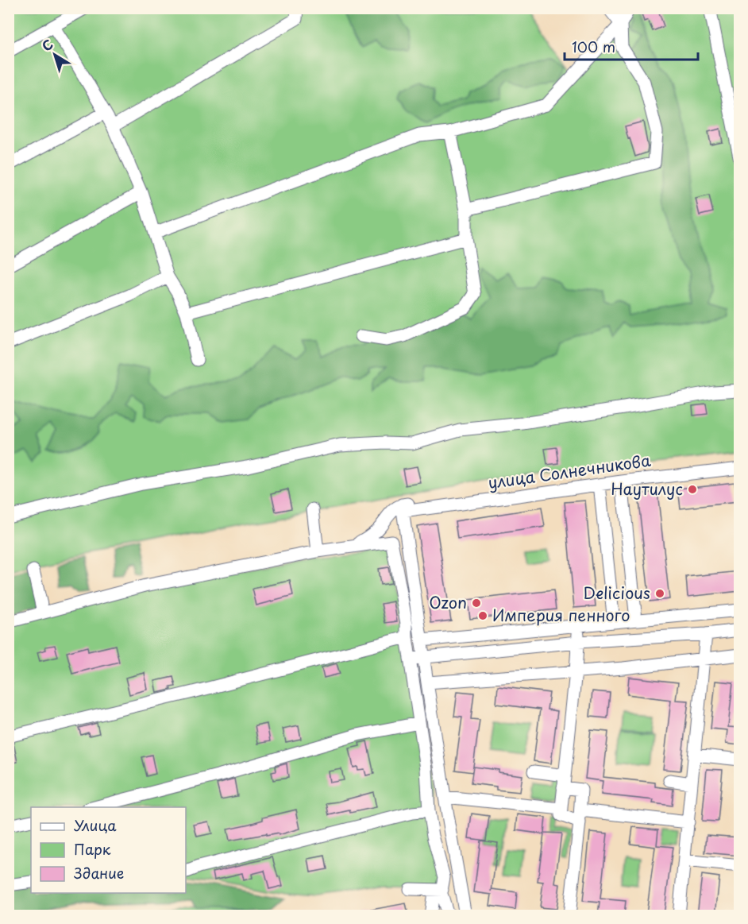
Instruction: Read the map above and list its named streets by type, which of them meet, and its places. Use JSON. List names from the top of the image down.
{
  "streets": {
    "street": ["улица Солнечникова"]
  },
  "places": [
    "Наутилус",
    "Delicious",
    "Ozon",
    "Империя пенного"
  ],
  "legend": ["Улица", "Парк", "Здание"],
  "scale_bar": "100 m",
  "north": "top left"
}
